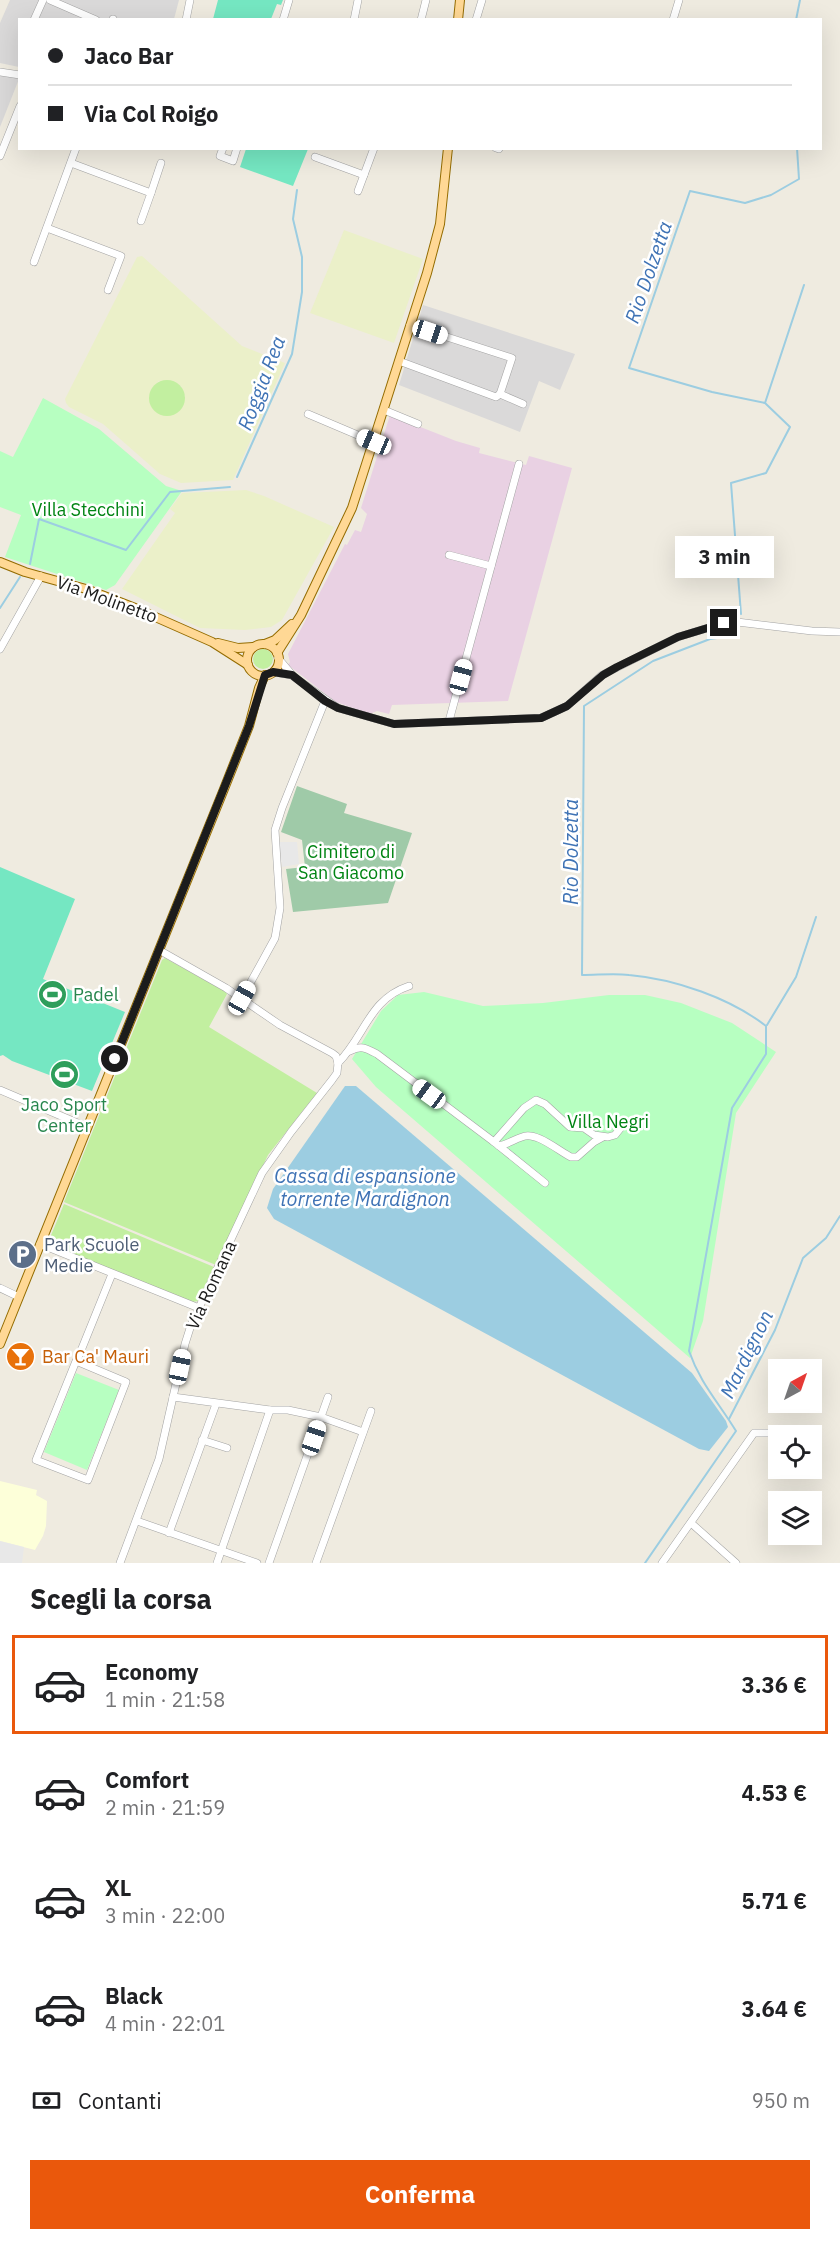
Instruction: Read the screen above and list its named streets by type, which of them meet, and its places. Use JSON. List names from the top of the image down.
{
  "streets": {
    "main road": ["Via Molinetto"],
    "street": ["Via Romana"]
  },
  "water": [
    "Rio Dolzetta",
    "Roggia Rea",
    "Cassa di espansione torrente Mardignon",
    "Mardignon"
  ],
  "parks": ["Villa Stecchini", "Cimitero di San Giacomo", "Villa Negri"],
  "places": {
    "sports": ["Padel", "Jaco Sport Center"],
    "parking": ["Park Scuole Medie"],
    "bar": ["Bar Ca' Mauri"]
  },
  "north": "top right",
  "page": {
    "banner": ["Jaco Bar", "Via Col Roigo"],
    "bubble": "3 min",
    "heading": "Scegli la corsa",
    "list": [
      {
        "name": "Economy",
        "note": "1 min · 21:58",
        "value": "3.36 €"
      },
      {
        "name": "Comfort",
        "note": "2 min · 21:59",
        "value": "4.53 €"
      },
      {
        "name": "XL",
        "note": "3 min · 22:00",
        "value": "5.71 €"
      },
      {
        "name": "Black",
        "note": "4 min · 22:01",
        "value": "3.64 €"
      }
    ],
    "pay": ["Contanti", "950 m"],
    "buttons": "Conferma"
  }
}
